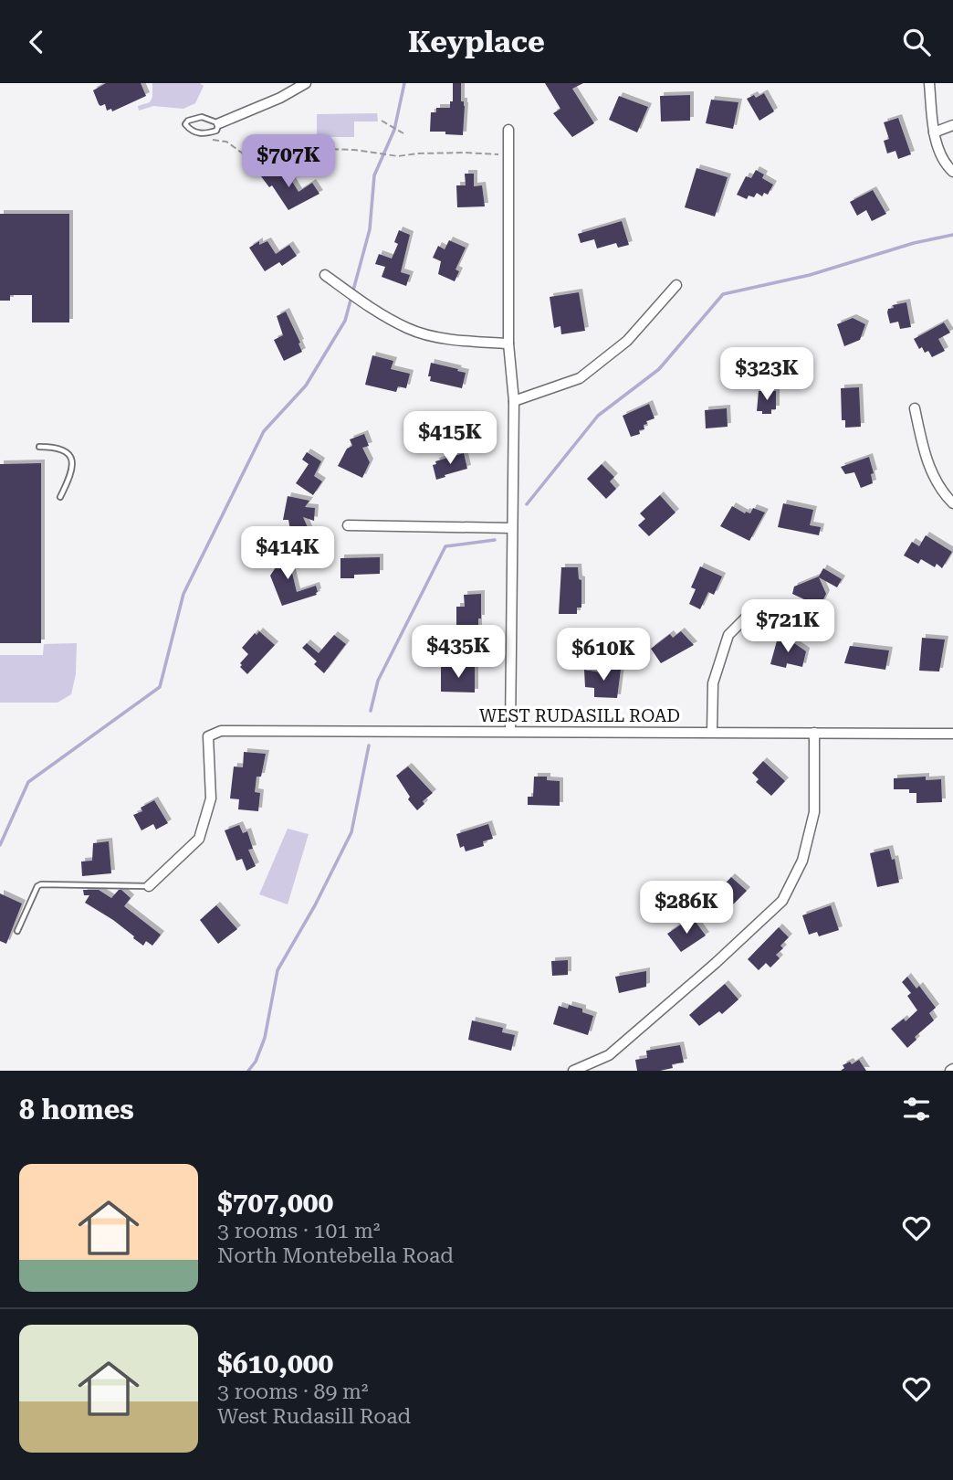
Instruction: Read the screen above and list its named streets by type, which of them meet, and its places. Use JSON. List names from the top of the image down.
{
  "streets": {
    "street": ["WEST RUDASILL ROAD"]
  },
  "page": {
    "header": "Keyplace",
    "price": [
      "$707K",
      "$323K",
      "$415K",
      "$414K",
      "$721K",
      "$435K",
      "$610K",
      "$286K"
    ],
    "heading": "8 homes",
    "list": [
      {
        "name": "$707,000",
        "note": "3 rooms · 101 m² · North Montebella Road"
      },
      {
        "name": "$610,000",
        "note": "3 rooms · 89 m² · West Rudasill Road"
      }
    ]
  }
}
